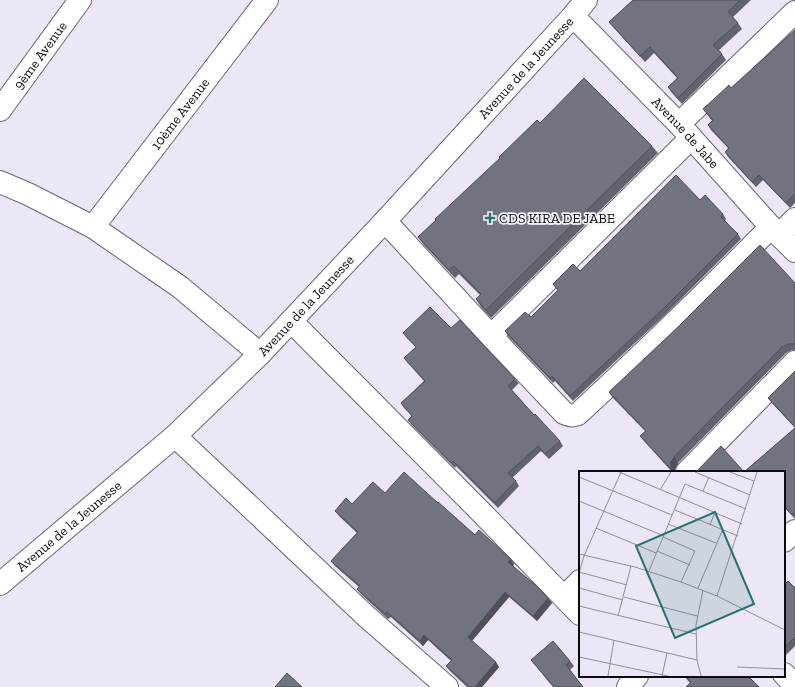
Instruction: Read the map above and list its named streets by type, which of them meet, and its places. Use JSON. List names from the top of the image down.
{
  "streets": {
    "street": [
      "9ème Avenue",
      "Avenue de la Jeunesse",
      "10ème Avenue",
      "Avenue de Jabe"
    ]
  },
  "crossings": [
    ["Avenue de la Jeunesse", "Avenue de Jabe"]
  ],
  "places": {
    "health": ["CDS KIRA DE JABE"]
  }
}
